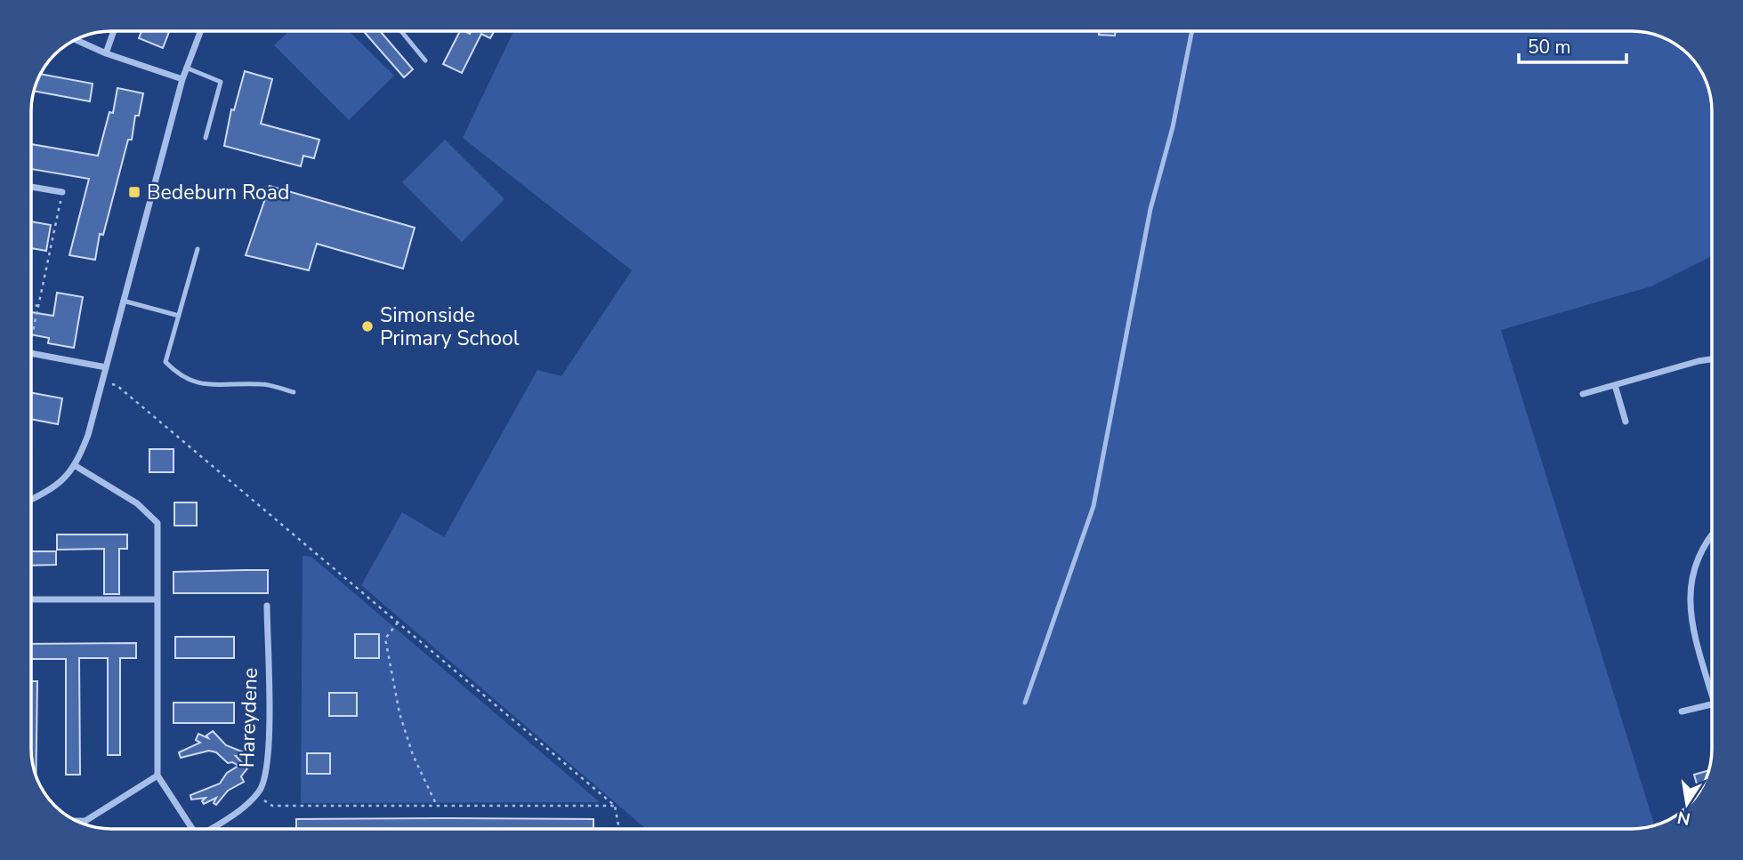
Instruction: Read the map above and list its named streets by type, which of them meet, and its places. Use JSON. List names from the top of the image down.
{
  "streets": {
    "street": ["Hareydene"]
  },
  "places": {
    "transit": ["Bedeburn Road"],
    "other": ["Simonside Primary School"]
  },
  "scale_bar": "50 m",
  "north": "bottom"
}
